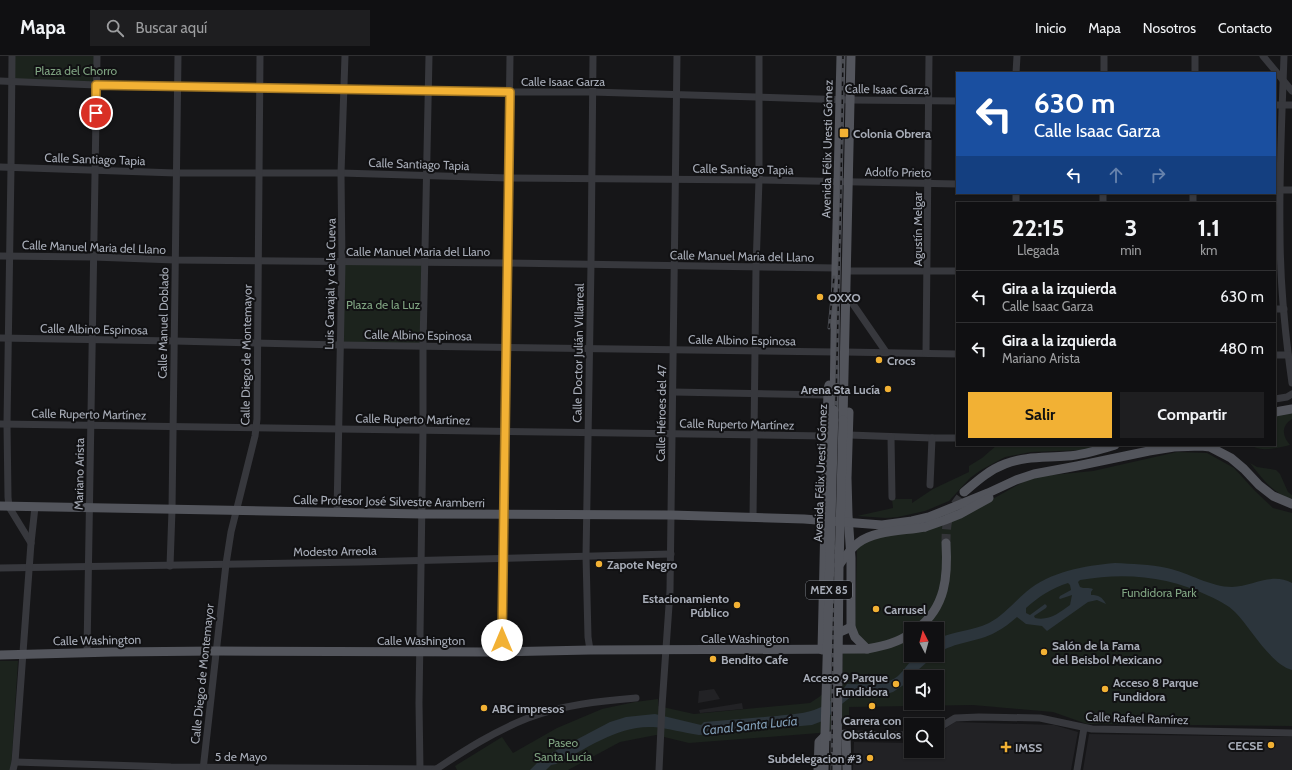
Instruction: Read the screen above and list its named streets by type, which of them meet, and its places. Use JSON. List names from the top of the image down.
{
  "streets": {
    "main road": [
      "Avenida Félix Uresti Gómez",
      "Calle Profesor José Silvestre Aramberri",
      "MEX 85",
      "Calle Washington"
    ],
    "street": [
      "Calle Isaac Garza",
      "Calle Santiago Tapia",
      "Adolfo Prieto",
      "Agustín Melgar",
      "Calle Manuel Maria del Llano",
      "Luis Carvajal y de la Cueva",
      "Calle Manuel Doblado",
      "Calle Albino Espinosa",
      "Calle Doctor Julián Villarreal",
      "Calle Diego de Montemayor",
      "Calle Héroes del 47",
      "Calle Ruperto Martínez",
      "Mariano Arista",
      "Modesto Arreola",
      "Calle Rafael Ramírez",
      "5 de Mayo"
    ]
  },
  "crossings": [
    ["Calle Isaac Garza", "Avenida Félix Uresti Gómez"],
    ["Calle Isaac Garza", "Agustín Melgar"],
    ["Calle Isaac Garza", "Luis Carvajal y de la Cueva"],
    ["Calle Isaac Garza", "Calle Manuel Doblado"],
    ["Calle Isaac Garza", "Calle Doctor Julián Villarreal"],
    ["Calle Isaac Garza", "Calle Diego de Montemayor"],
    ["Calle Isaac Garza", "Calle Héroes del 47"],
    ["Calle Isaac Garza", "Mariano Arista"],
    ["Avenida Félix Uresti Gómez", "Calle Santiago Tapia"],
    ["Avenida Félix Uresti Gómez", "Adolfo Prieto"],
    ["Avenida Félix Uresti Gómez", "Calle Manuel Maria del Llano"],
    ["Avenida Félix Uresti Gómez", "Calle Albino Espinosa"],
    ["Calle Santiago Tapia", "Adolfo Prieto"],
    ["Calle Santiago Tapia", "Luis Carvajal y de la Cueva"],
    ["Calle Santiago Tapia", "Calle Manuel Doblado"],
    ["Calle Santiago Tapia", "Calle Doctor Julián Villarreal"],
    ["Calle Santiago Tapia", "Calle Diego de Montemayor"],
    ["Calle Santiago Tapia", "Calle Héroes del 47"],
    ["Calle Santiago Tapia", "Mariano Arista"],
    ["Adolfo Prieto", "Agustín Melgar"],
    ["Calle Manuel Maria del Llano", "Luis Carvajal y de la Cueva"],
    ["Calle Manuel Maria del Llano", "Calle Manuel Doblado"],
    ["Calle Manuel Maria del Llano", "Calle Doctor Julián Villarreal"],
    ["Calle Manuel Maria del Llano", "Calle Diego de Montemayor"],
    ["Calle Manuel Maria del Llano", "Calle Héroes del 47"],
    ["Calle Manuel Maria del Llano", "Mariano Arista"],
    ["Luis Carvajal y de la Cueva", "Calle Albino Espinosa"],
    ["Luis Carvajal y de la Cueva", "Calle Ruperto Martínez"],
    ["Luis Carvajal y de la Cueva", "Calle Profesor José Silvestre Aramberri"],
    ["Calle Manuel Doblado", "Calle Albino Espinosa"],
    ["Calle Manuel Doblado", "Calle Ruperto Martínez"],
    ["Calle Manuel Doblado", "Calle Profesor José Silvestre Aramberri"],
    ["Calle Manuel Doblado", "Modesto Arreola"],
    ["Calle Albino Espinosa", "Calle Doctor Julián Villarreal"],
    ["Calle Albino Espinosa", "Calle Diego de Montemayor"],
    ["Calle Albino Espinosa", "Calle Héroes del 47"],
    ["Calle Albino Espinosa", "Mariano Arista"],
    ["Calle Doctor Julián Villarreal", "Calle Ruperto Martínez"],
    ["Calle Doctor Julián Villarreal", "Calle Profesor José Silvestre Aramberri"],
    ["Calle Doctor Julián Villarreal", "Modesto Arreola"],
    ["Calle Doctor Julián Villarreal", "Calle Washington"],
    ["Calle Diego de Montemayor", "Calle Ruperto Martínez"],
    ["Calle Diego de Montemayor", "Calle Profesor José Silvestre Aramberri"],
    ["Calle Diego de Montemayor", "Modesto Arreola"],
    ["Calle Diego de Montemayor", "Calle Washington"],
    ["Calle Diego de Montemayor", "5 de Mayo"],
    ["Calle Héroes del 47", "Calle Ruperto Martínez"],
    ["Calle Héroes del 47", "Calle Profesor José Silvestre Aramberri"],
    ["Calle Héroes del 47", "Modesto Arreola"],
    ["Calle Héroes del 47", "Calle Washington"],
    ["Calle Ruperto Martínez", "Mariano Arista"],
    ["Mariano Arista", "Calle Profesor José Silvestre Aramberri"],
    ["Mariano Arista", "Modesto Arreola"],
    ["Mariano Arista", "Calle Washington"]
  ],
  "water": ["Canal Santa Lucía"],
  "parks": [
    "Plaza del Chorro",
    "Plaza de la Luz",
    "Fundidora Park",
    "Paseo Santa Lucía"
  ],
  "places": {
    "transit": ["Colonia Obrera"],
    "other": [
      "OXXO",
      "Crocs",
      "Arena Sta Lucía",
      "Zapote Negro",
      "Estacionamiento Público",
      "Carrusel",
      "Salón de la Fama del Beisbol Mexicano",
      "Bendito Cafe",
      "Acceso 9 Parque Fundidora",
      "Acceso 8 Parque Fundidora",
      "Carrera con Obstáculos",
      "ABC impresos",
      "CECSE",
      "Subdelegacion #3"
    ],
    "health": ["IMSS"]
  },
  "north": "top",
  "page": {
    "header": "Mapa",
    "search": "Buscar aquí",
    "nav": [
      "Inicio",
      "Mapa",
      "Nosotros",
      "Contacto"
    ],
    "turn": ["630 m", "Calle Isaac Garza"],
    "eta": [
      "22:15",
      "Llegada",
      "3",
      "min",
      "1.1",
      "km"
    ],
    "list": [
      {
        "name": "Gira a la izquierda",
        "note": "Calle Isaac Garza",
        "value": "630 m"
      },
      {
        "name": "Gira a la izquierda",
        "note": "Mariano Arista",
        "value": "480 m"
      }
    ],
    "buttons": ["Salir", "Compartir"]
  }
}
